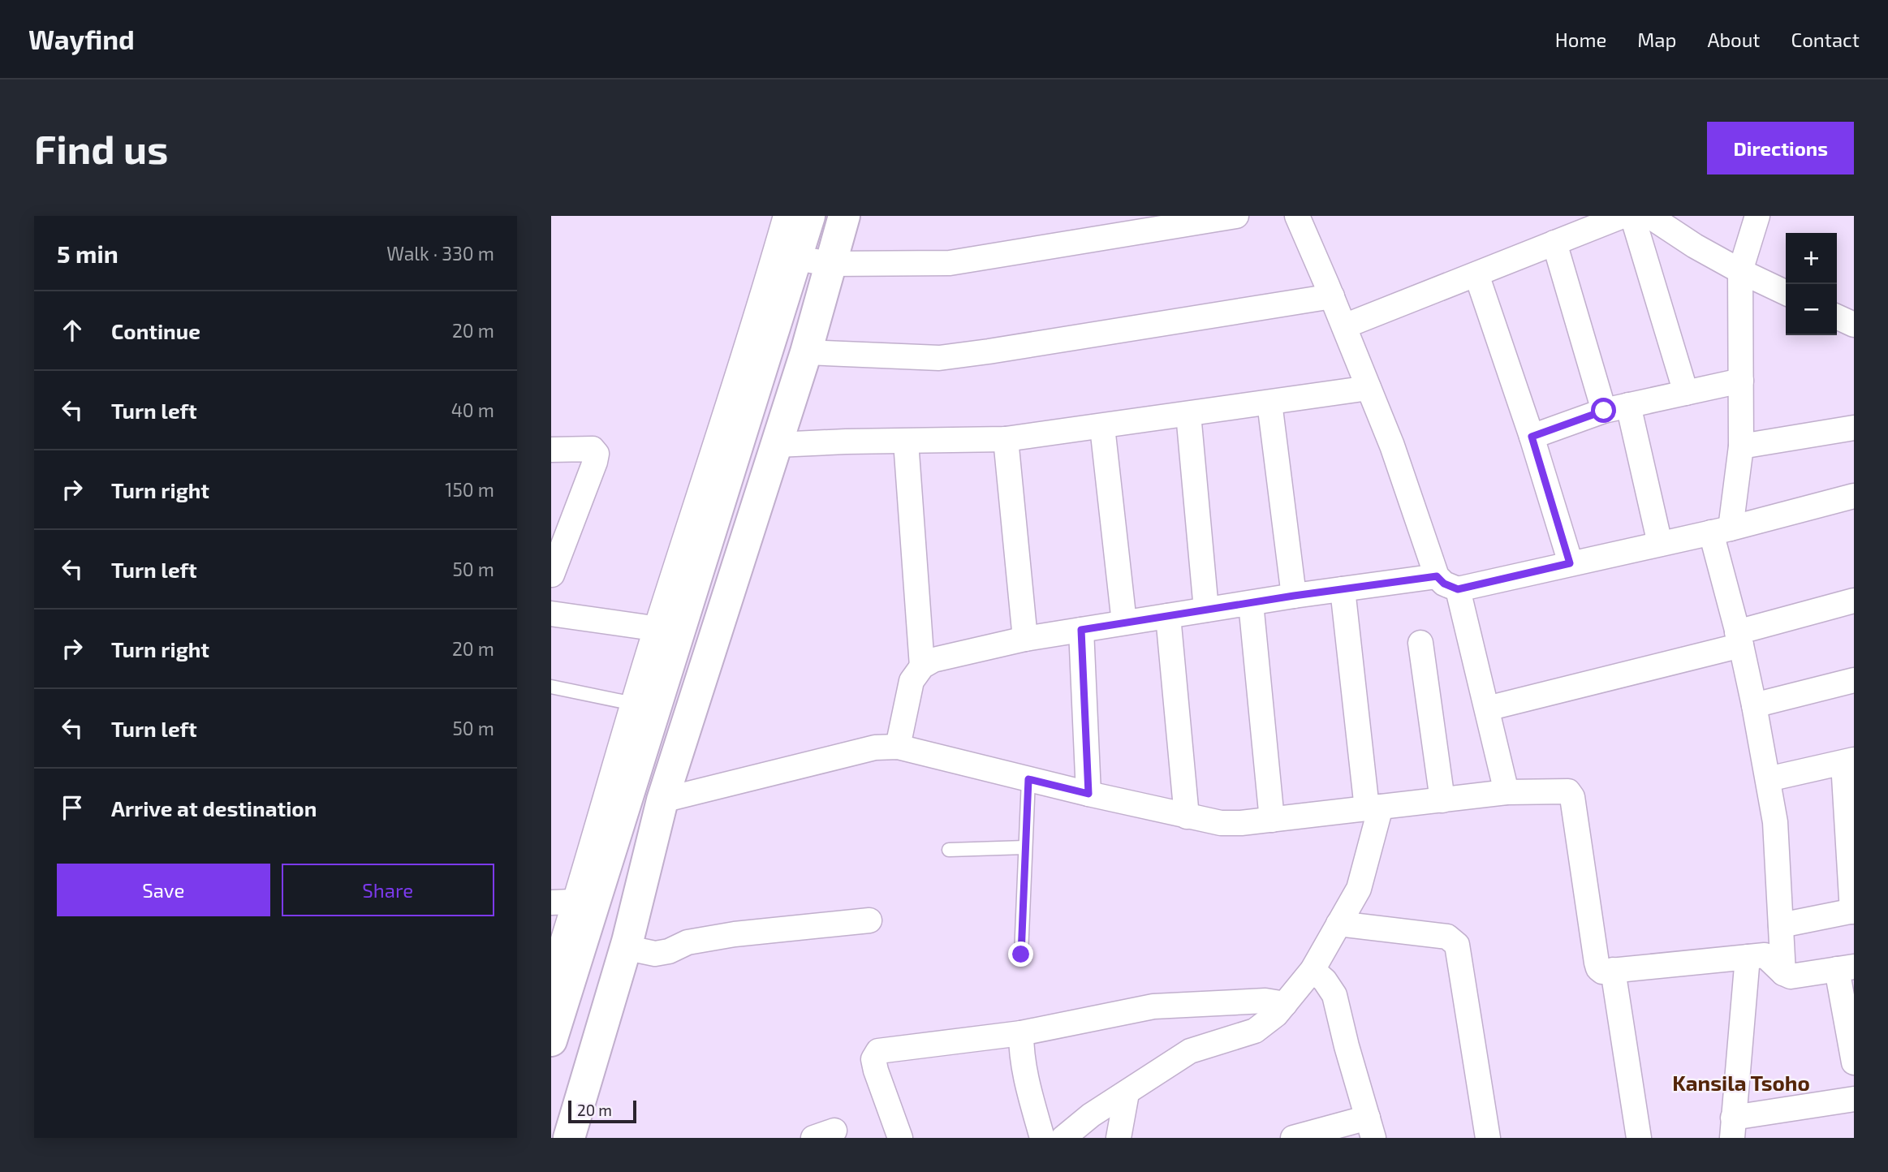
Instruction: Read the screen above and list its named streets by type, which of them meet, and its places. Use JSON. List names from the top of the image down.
{
  "districts": ["Kansila Tsoho"],
  "scale_bar": "20 m",
  "page": {
    "header": "Wayfind",
    "nav": [
      "Home",
      "Map",
      "About",
      "Contact"
    ],
    "buttons": [
      "Directions",
      ["Save", "Share"]
    ],
    "title": "Find us",
    "heading": ["5 min", "Walk · 330 m"],
    "map_buttons": ["+", "−"],
    "list": [
      ["Continue", "20 m"],
      ["Turn left", "40 m"],
      ["Turn right", "150 m"],
      ["Turn left", "50 m"],
      ["Turn right", "20 m"],
      ["Turn left", "50 m"],
      "Arrive at destination"
    ],
    "scale": "20 m"
  }
}
